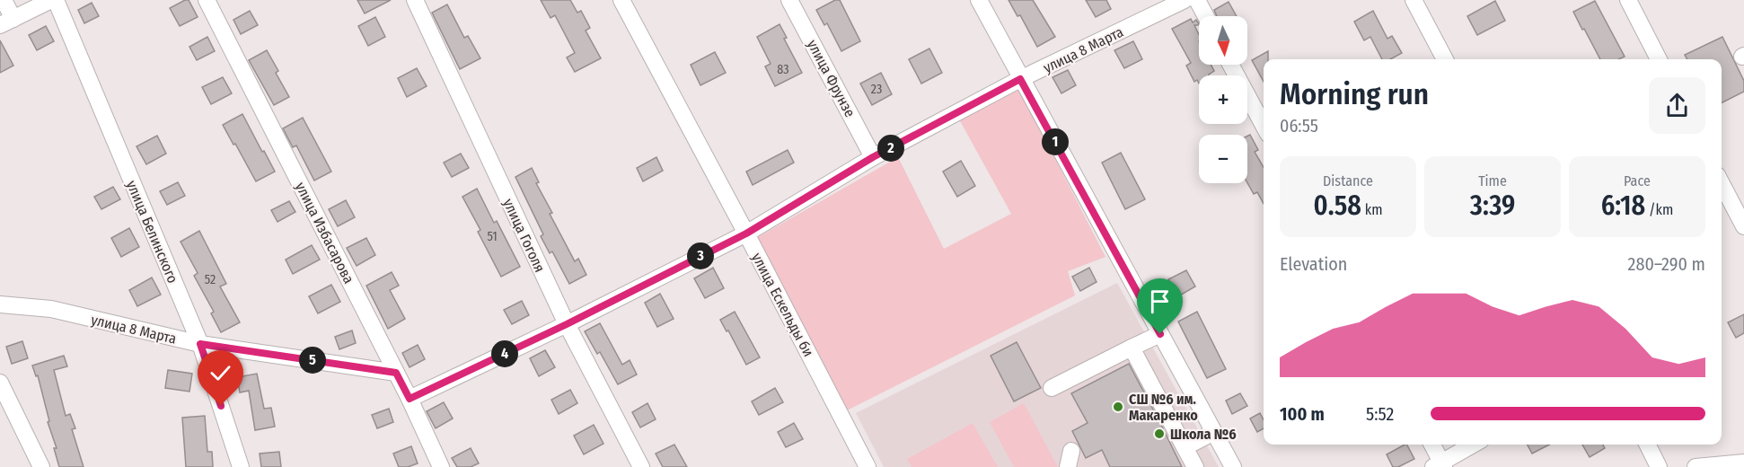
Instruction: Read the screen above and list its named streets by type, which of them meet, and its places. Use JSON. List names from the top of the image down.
{
  "streets": {
    "street": [
      "улица 8 Марта",
      "улица Фрунзе",
      "улица Белинского",
      "улица Избасарова",
      "улица Гоголя",
      "улица Ескельды би"
    ]
  },
  "crossings": [
    ["улица 8 Марта", "улица Фрунзе"],
    ["улица 8 Марта", "улица Белинского"],
    ["улица 8 Марта", "улица Избасарова"],
    ["улица 8 Марта", "улица Гоголя"],
    ["улица 8 Марта", "улица Ескельды би"]
  ],
  "places": ["СШ №6 им. Макаренко", "Школа №6"],
  "house_numbers": [
    "83",
    "23",
    "51",
    "52"
  ],
  "north": "bottom",
  "page": {
    "map_buttons": ["+", "−"],
    "heading": ["Morning run", "06:55"],
    "pins": [
      "1",
      "2",
      "3",
      "4",
      "5"
    ],
    "stats": [
      ["Distance", "0.58 km"],
      ["Time", "3:39"],
      ["Pace", "6:18 /km"]
    ],
    "chart": ["Elevation", "280–290 m"],
    "list": [
      {
        "name": "100 m",
        "note": "5:52"
      }
    ]
  }
}
